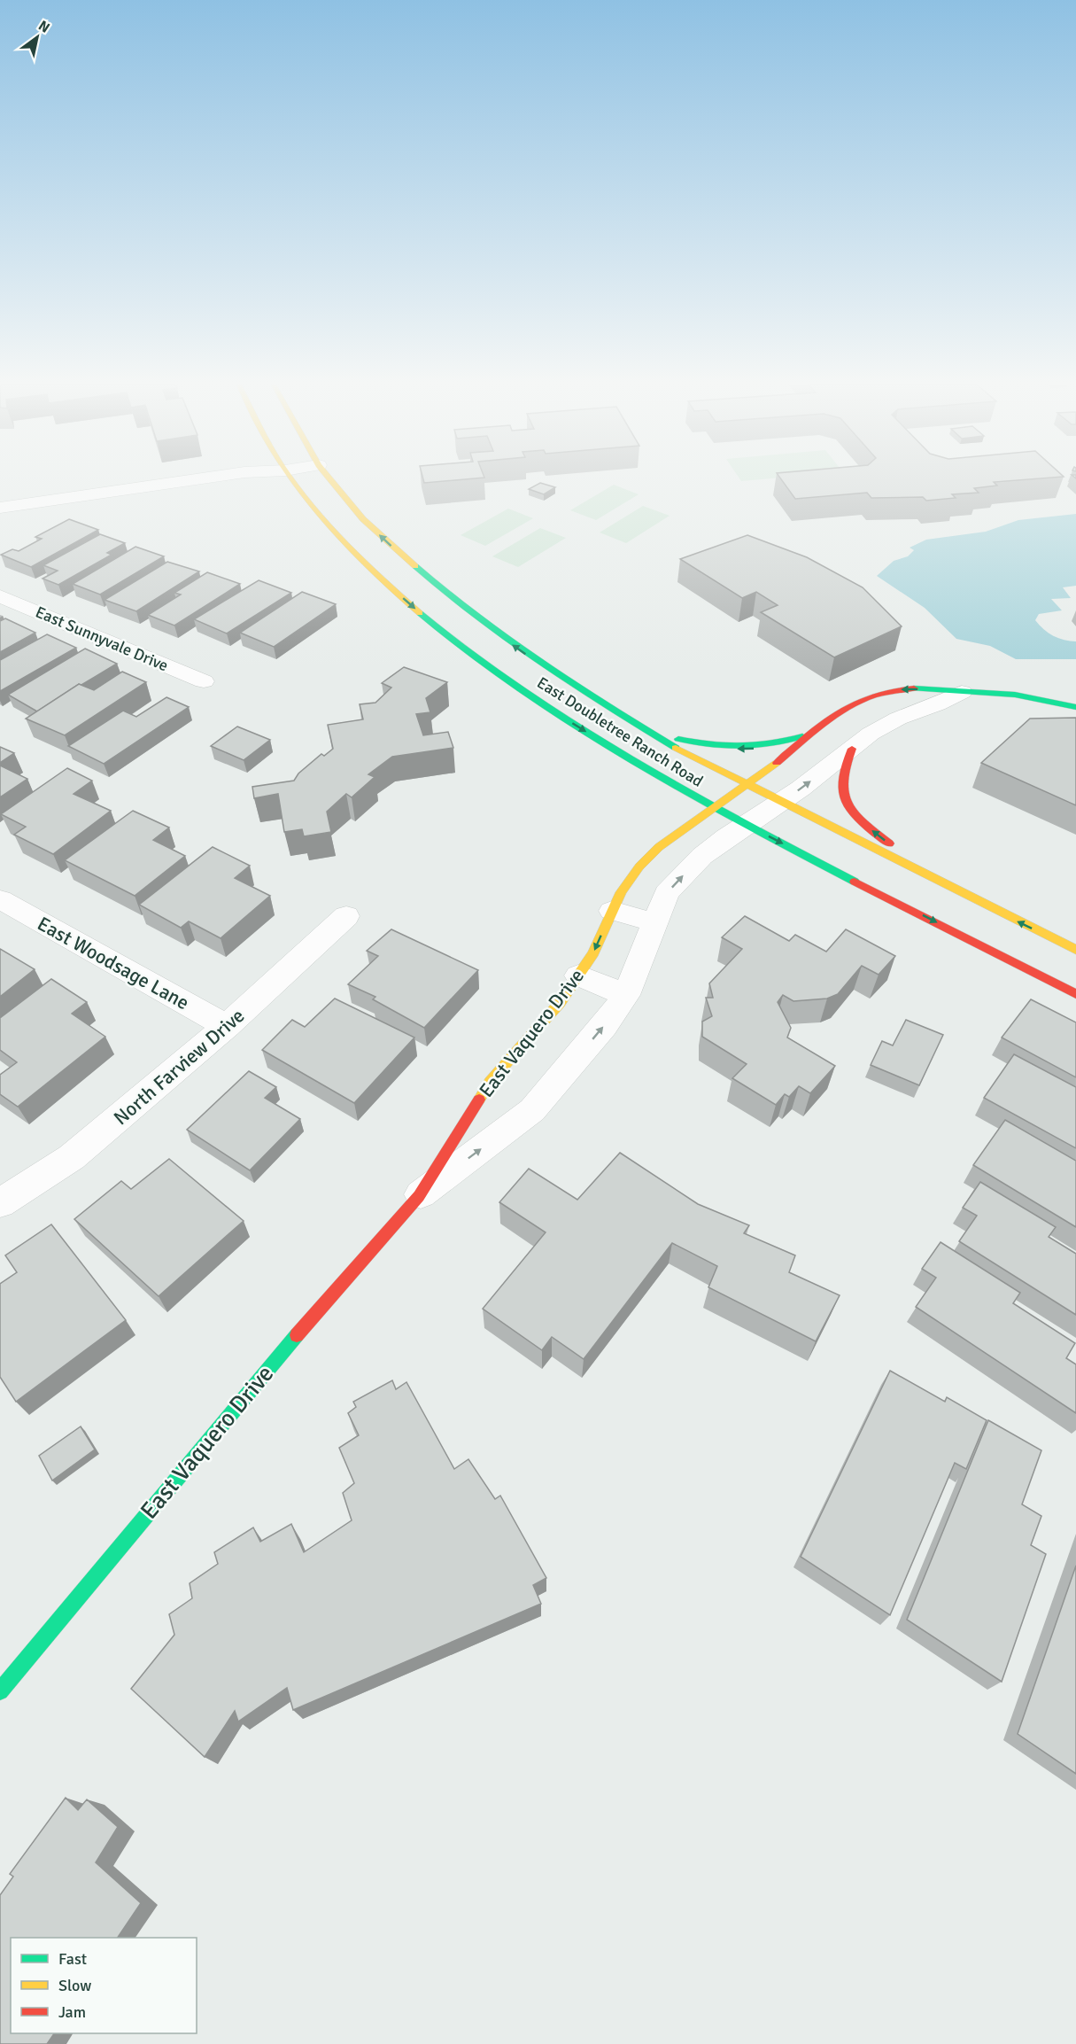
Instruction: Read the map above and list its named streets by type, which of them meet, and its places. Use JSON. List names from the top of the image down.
{
  "streets": {
    "main road": ["East Doubletree Ranch Road", "East Vaquero Drive"],
    "street": ["East Sunnyvale Drive", "East Woodsage Lane", "North Farview Drive"]
  },
  "crossings": [
    ["East Doubletree Ranch Road", "East Vaquero Drive"],
    ["East Woodsage Lane", "North Farview Drive"]
  ],
  "legend": ["Fast", "Slow", "Jam"],
  "north": "top right"
}
